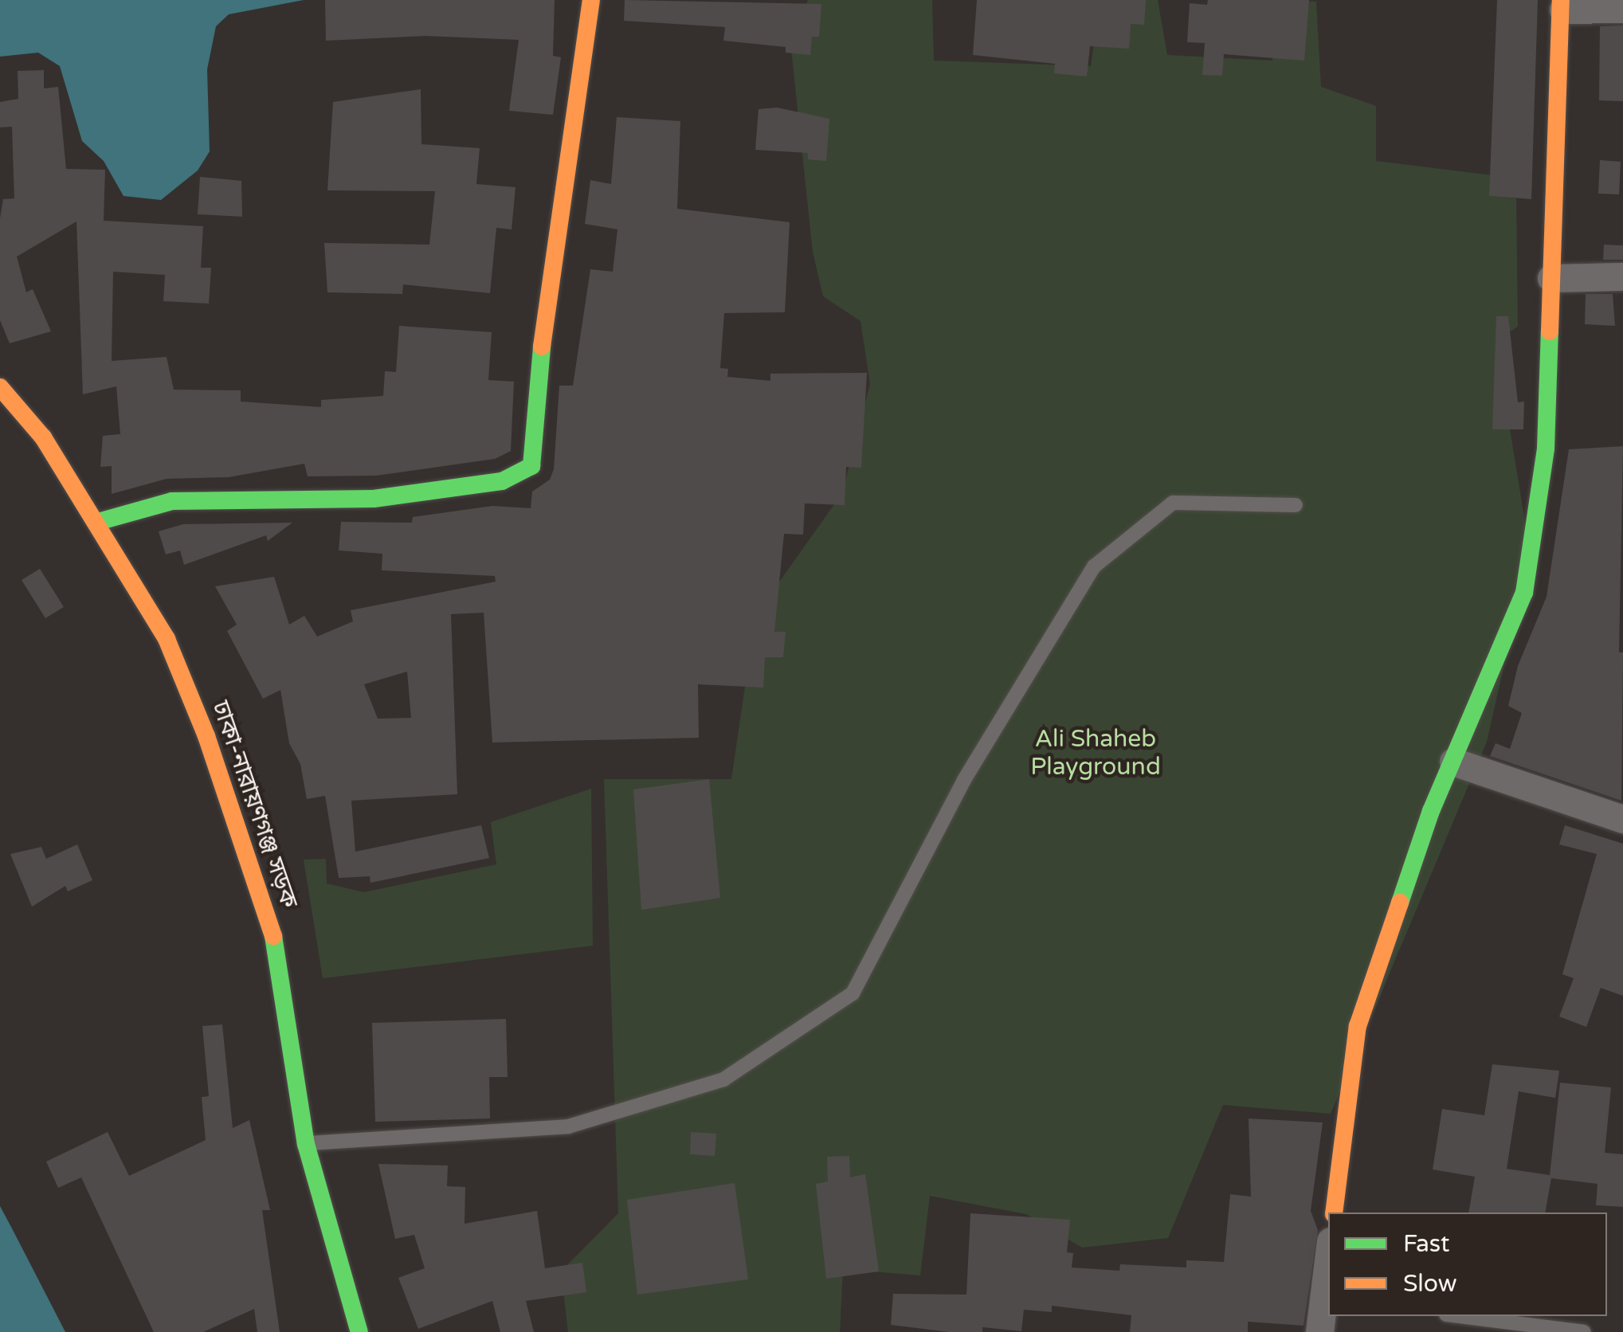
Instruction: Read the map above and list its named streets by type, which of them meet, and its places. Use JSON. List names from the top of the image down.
{
  "streets": {
    "main road": ["ঢাকা-নারায়ণগঞ্জ সড়ক"]
  },
  "parks": ["Ali Shaheb Playground"],
  "legend": ["Fast", "Slow"]
}
